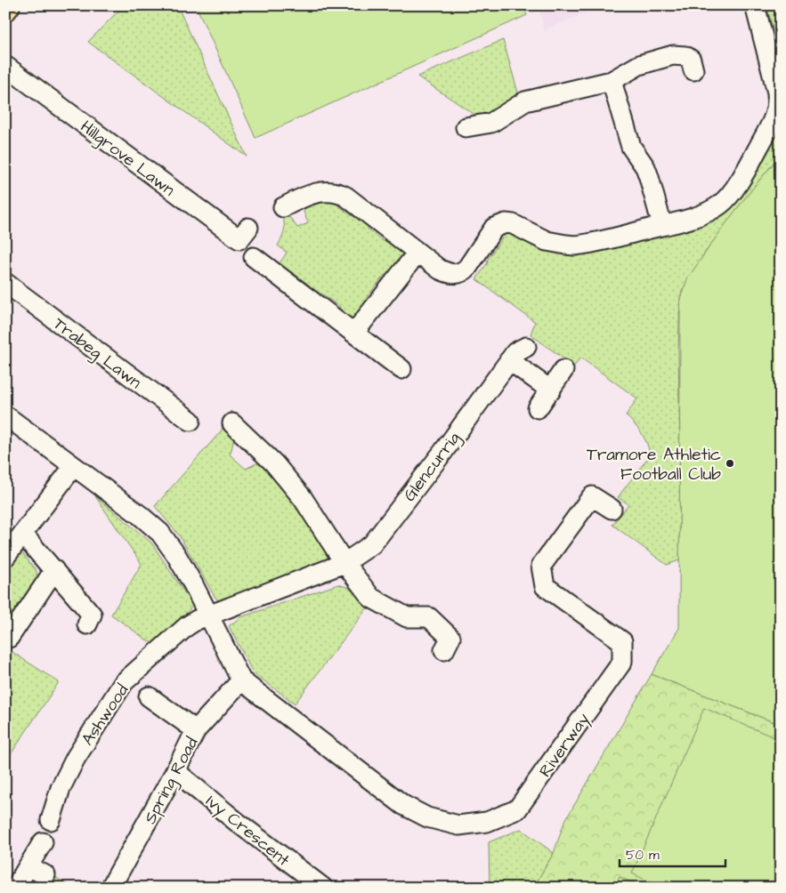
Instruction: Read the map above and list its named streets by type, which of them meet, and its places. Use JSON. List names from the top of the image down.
{
  "streets": {
    "street": [
      "Hillgrove Lawn",
      "Trabeg Lawn",
      "Glencurrig",
      "Ashwood",
      "Riverway",
      "Spring Road",
      "Ivy Crescent"
    ]
  },
  "crossings": [
    ["Glencurrig", "Ashwood"],
    ["Riverway", "Spring Road"],
    ["Spring Road", "Ivy Crescent"]
  ],
  "places": ["Tramore Athletic Football Club"],
  "scale_bar": "50 m"
}
